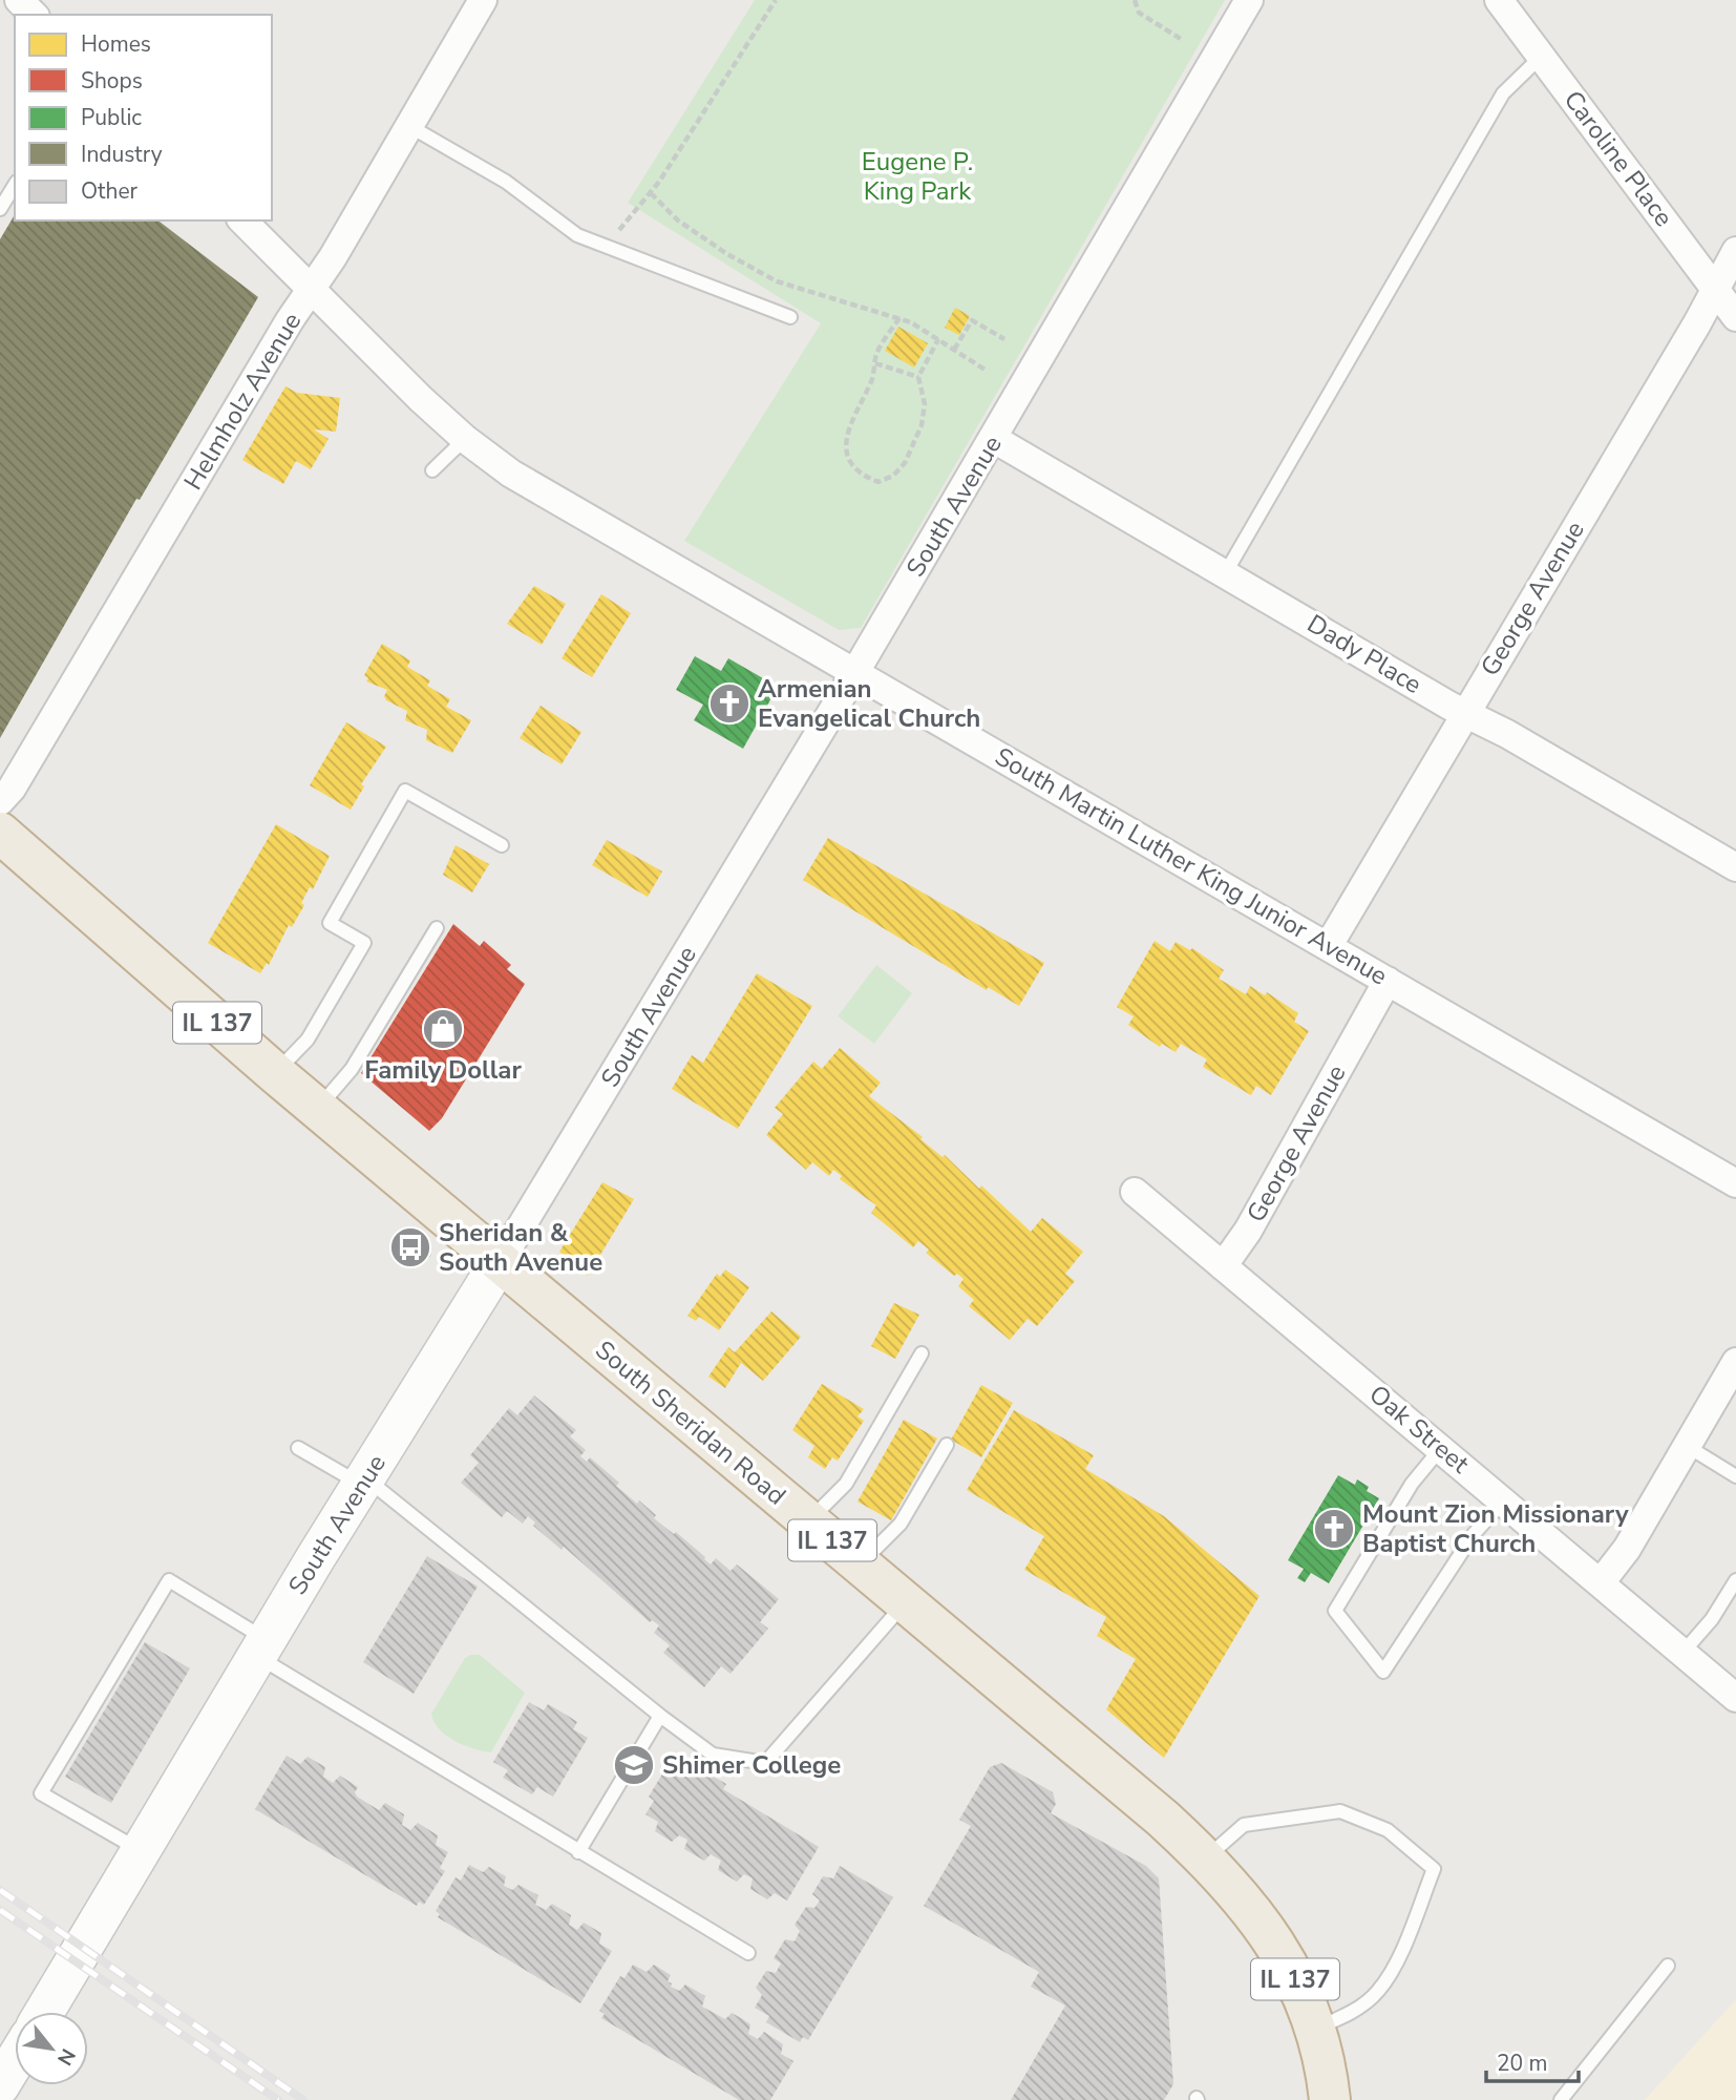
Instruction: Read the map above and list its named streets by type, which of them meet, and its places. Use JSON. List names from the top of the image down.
{
  "streets": {
    "highway": ["IL 137", "South Sheridan Road"],
    "street": [
      "Caroline Place",
      "Helmholz Avenue",
      "South Avenue",
      "George Avenue",
      "Dady Place",
      "South Martin Luther King Junior Avenue",
      "Oak Street"
    ]
  },
  "crossings": [
    ["Caroline Place", "George Avenue"],
    ["Helmholz Avenue", "South Martin Luther King Junior Avenue"],
    ["South Avenue", "Dady Place"],
    ["South Avenue", "South Martin Luther King Junior Avenue"],
    ["South Avenue", "South Sheridan Road"],
    ["George Avenue", "Dady Place"],
    ["George Avenue", "South Martin Luther King Junior Avenue"],
    ["George Avenue", "Oak Street"]
  ],
  "parks": ["Eugene P. King Park"],
  "places": {
    "church": ["Armenian Evangelical Church", "Mount Zion Missionary Baptist Church"],
    "shop": ["Family Dollar"],
    "bus stop": ["Sheridan & South Avenue"],
    "school or university": ["Shimer College"]
  },
  "legend": [
    "Homes",
    "Shops",
    "Public",
    "Industry",
    "Other"
  ],
  "scale_bar": "20 m",
  "north": "bottom right"
}
